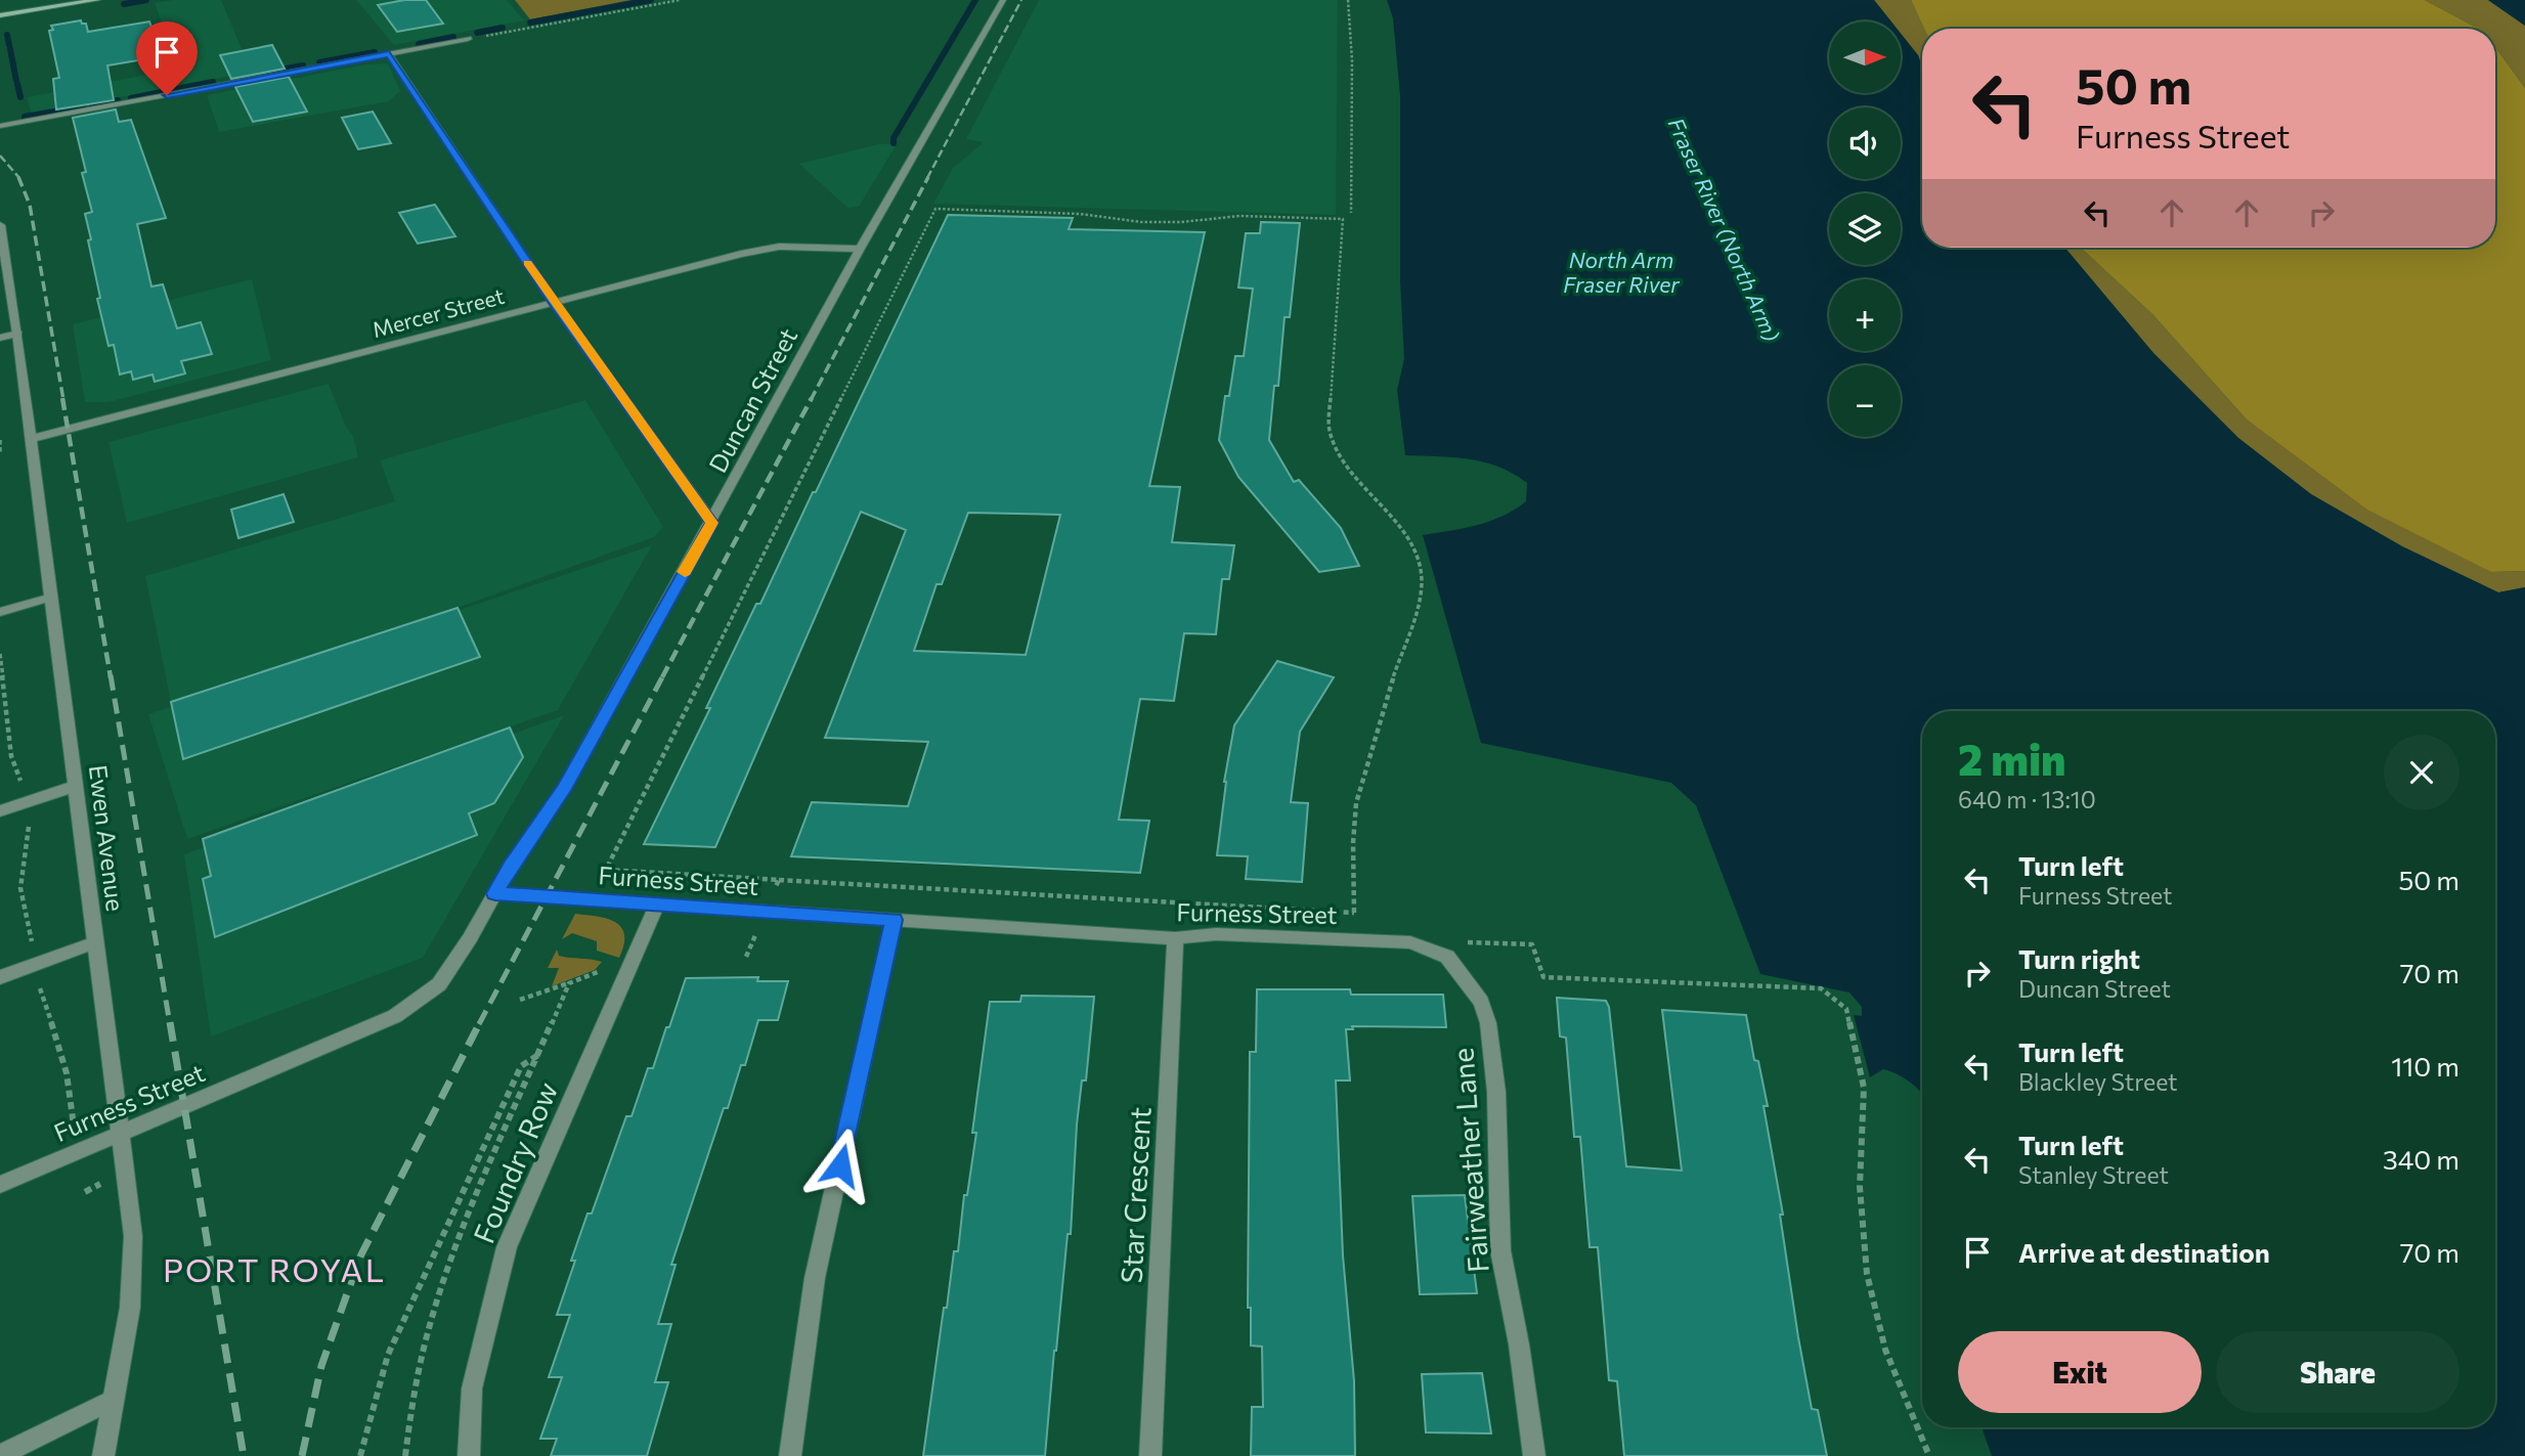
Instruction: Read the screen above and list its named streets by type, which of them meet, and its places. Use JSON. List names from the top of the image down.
{
  "streets": {
    "street": [
      "Mercer Street",
      "Duncan Street",
      "Ewen Avenue",
      "Furness Street",
      "Fairweather Lane",
      "Foundry Row",
      "Star Crescent"
    ]
  },
  "crossings": [
    ["Mercer Street", "Duncan Street"],
    ["Mercer Street", "Ewen Avenue"],
    ["Duncan Street", "Furness Street"],
    ["Ewen Avenue", "Furness Street"],
    ["Furness Street", "Fairweather Lane"],
    ["Furness Street", "Foundry Row"],
    ["Furness Street", "Star Crescent"]
  ],
  "districts": ["PORT ROYAL"],
  "water": ["Fraser River (North Arm)", "North Arm Fraser River"],
  "north": "right",
  "page": {
    "map_buttons": ["+", "−"],
    "turn": ["50 m", "Furness Street"],
    "heading": ["2 min", "640 m · 13:10"],
    "list": [
      {
        "name": "Turn left",
        "note": "Furness Street",
        "value": "50 m"
      },
      {
        "name": "Turn right",
        "note": "Duncan Street",
        "value": "70 m"
      },
      {
        "name": "Turn left",
        "note": "Blackley Street",
        "value": "110 m"
      },
      {
        "name": "Turn left",
        "note": "Stanley Street",
        "value": "340 m"
      },
      {
        "name": "Arrive at destination",
        "value": "70 m"
      }
    ],
    "buttons": ["Exit", "Share"]
  }
}
